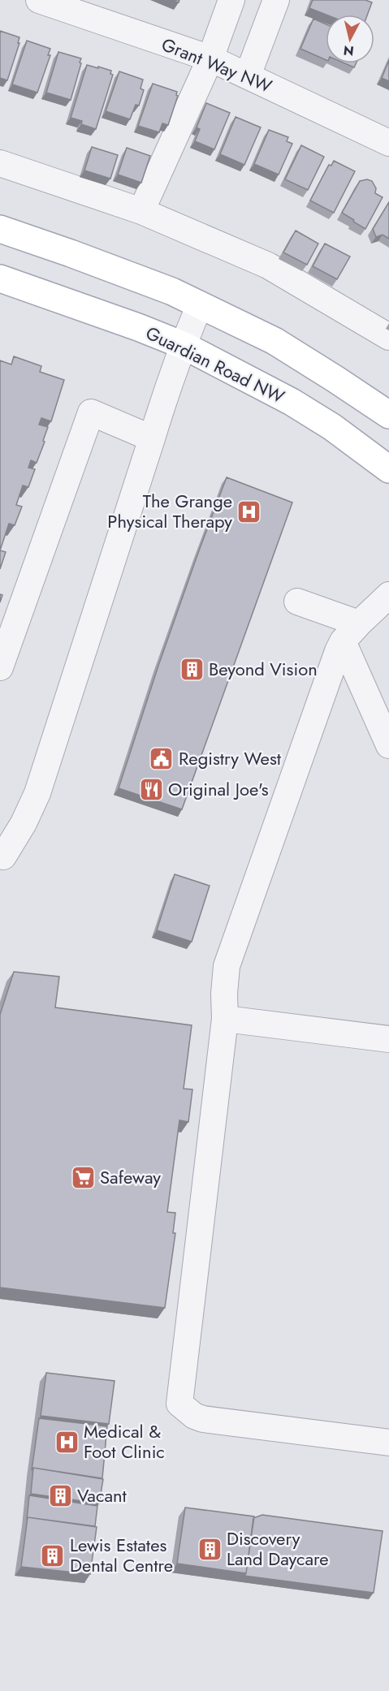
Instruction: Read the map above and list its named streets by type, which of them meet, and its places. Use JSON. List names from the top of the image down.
{
  "streets": {
    "main road": ["Guardian Road NW"],
    "street": ["Grant Way NW"]
  },
  "places": {
    "hospital": ["The Grange Physical Therapy", "Medical & Foot Clinic"],
    "building": [
      "Beyond Vision",
      "Vacant",
      "Discovery Land Daycare",
      "Lewis Estates Dental Centre"
    ],
    "public building": ["Registry West"],
    "restaurant": ["Original Joe's"],
    "supermarket": ["Safeway"]
  },
  "north": "bottom"
}
